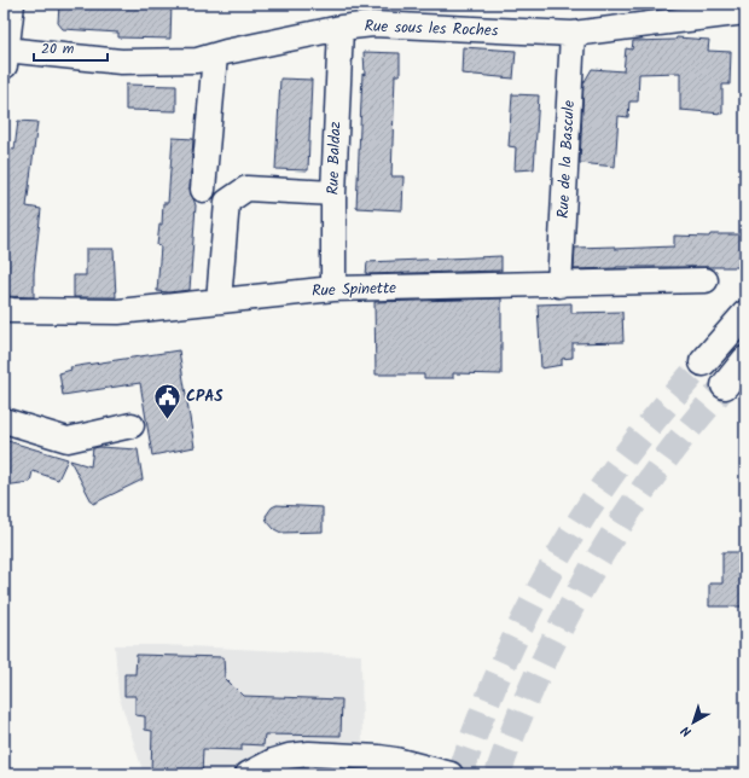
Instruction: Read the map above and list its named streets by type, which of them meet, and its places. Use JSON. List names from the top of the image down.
{
  "streets": {
    "street": [
      "Rue sous les Roches",
      "Rue Baldaz",
      "Rue de la Bascule",
      "Rue Spinette"
    ]
  },
  "crossings": [
    ["Rue sous les Roches", "Rue Baldaz"],
    ["Rue sous les Roches", "Rue de la Bascule"],
    ["Rue Baldaz", "Rue Spinette"],
    ["Rue de la Bascule", "Rue Spinette"]
  ],
  "places": {
    "public building": ["CPAS"]
  },
  "scale_bar": "20 m",
  "north": "bottom left"
}
